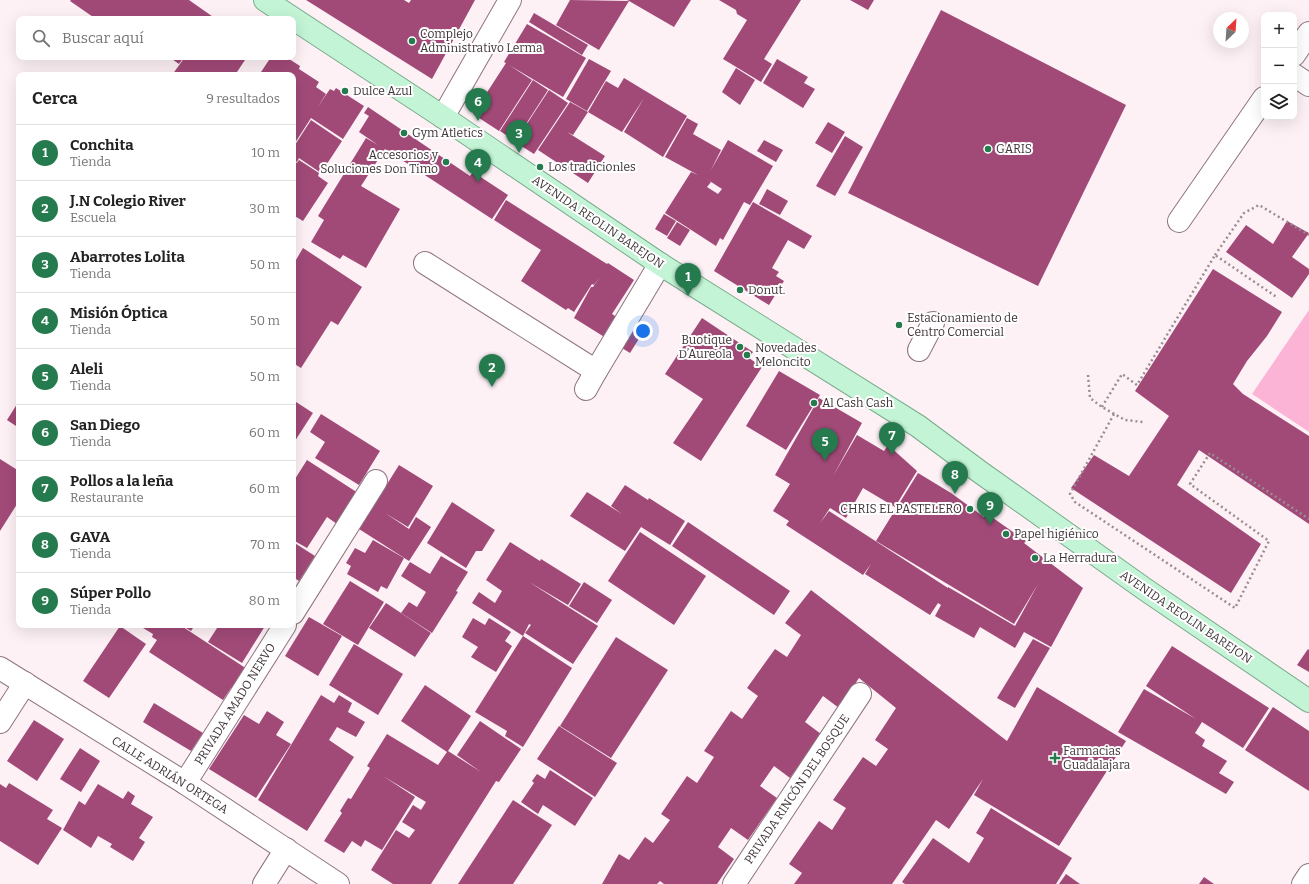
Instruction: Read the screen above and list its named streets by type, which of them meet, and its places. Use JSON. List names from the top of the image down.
{
  "streets": {
    "main road": ["AVENIDA REOLIN BAREJON"],
    "street": ["PRIVADA AMADO NERVO", "CALLE ADRIÁN ORTEGA", "PRIVADA RINCÓN DEL BOSQUE"]
  },
  "crossings": [
    ["PRIVADA AMADO NERVO", "CALLE ADRIÁN ORTEGA"]
  ],
  "places": {
    "other": [
      "Complejo Administrativo Lerma",
      "Dulce Azul",
      "Gym Atletics",
      "GARIS",
      "Accesorios y Soluciones Don Timo",
      "Los tradicionles",
      "Donut.",
      "Estacionamiento de Centro Comercial",
      "Buotique D’Aureola",
      "Novedades Meloncito",
      "Al Cash Cash",
      "CHRIS EL PASTELERO",
      "Papel higiénico",
      "La Herradura"
    ],
    "health": ["Farmacias Guadalajara"]
  },
  "north": "top right",
  "page": {
    "map_buttons": ["+", "−"],
    "search": "Buscar aquí",
    "heading": ["Cerca", "9 resultados"],
    "pins": [
      "6",
      "3",
      "4",
      "1",
      "2",
      "7",
      "5",
      "8",
      "9"
    ],
    "list": [
      {
        "mark": "1",
        "name": "Conchita",
        "note": "Tienda",
        "value": "10 m"
      },
      {
        "mark": "2",
        "name": "J.N Colegio River",
        "note": "Escuela",
        "value": "30 m"
      },
      {
        "mark": "3",
        "name": "Abarrotes Lolita",
        "note": "Tienda",
        "value": "50 m"
      },
      {
        "mark": "4",
        "name": "Misión Óptica",
        "note": "Tienda",
        "value": "50 m"
      },
      {
        "mark": "5",
        "name": "Aleli",
        "note": "Tienda",
        "value": "50 m"
      },
      {
        "mark": "6",
        "name": "San Diego",
        "note": "Tienda",
        "value": "60 m"
      },
      {
        "mark": "7",
        "name": "Pollos a la leña",
        "note": "Restaurante",
        "value": "60 m"
      },
      {
        "mark": "8",
        "name": "GAVA",
        "note": "Tienda",
        "value": "70 m"
      },
      {
        "mark": "9",
        "name": "Súper Pollo",
        "note": "Tienda",
        "value": "80 m"
      }
    ]
  }
}
